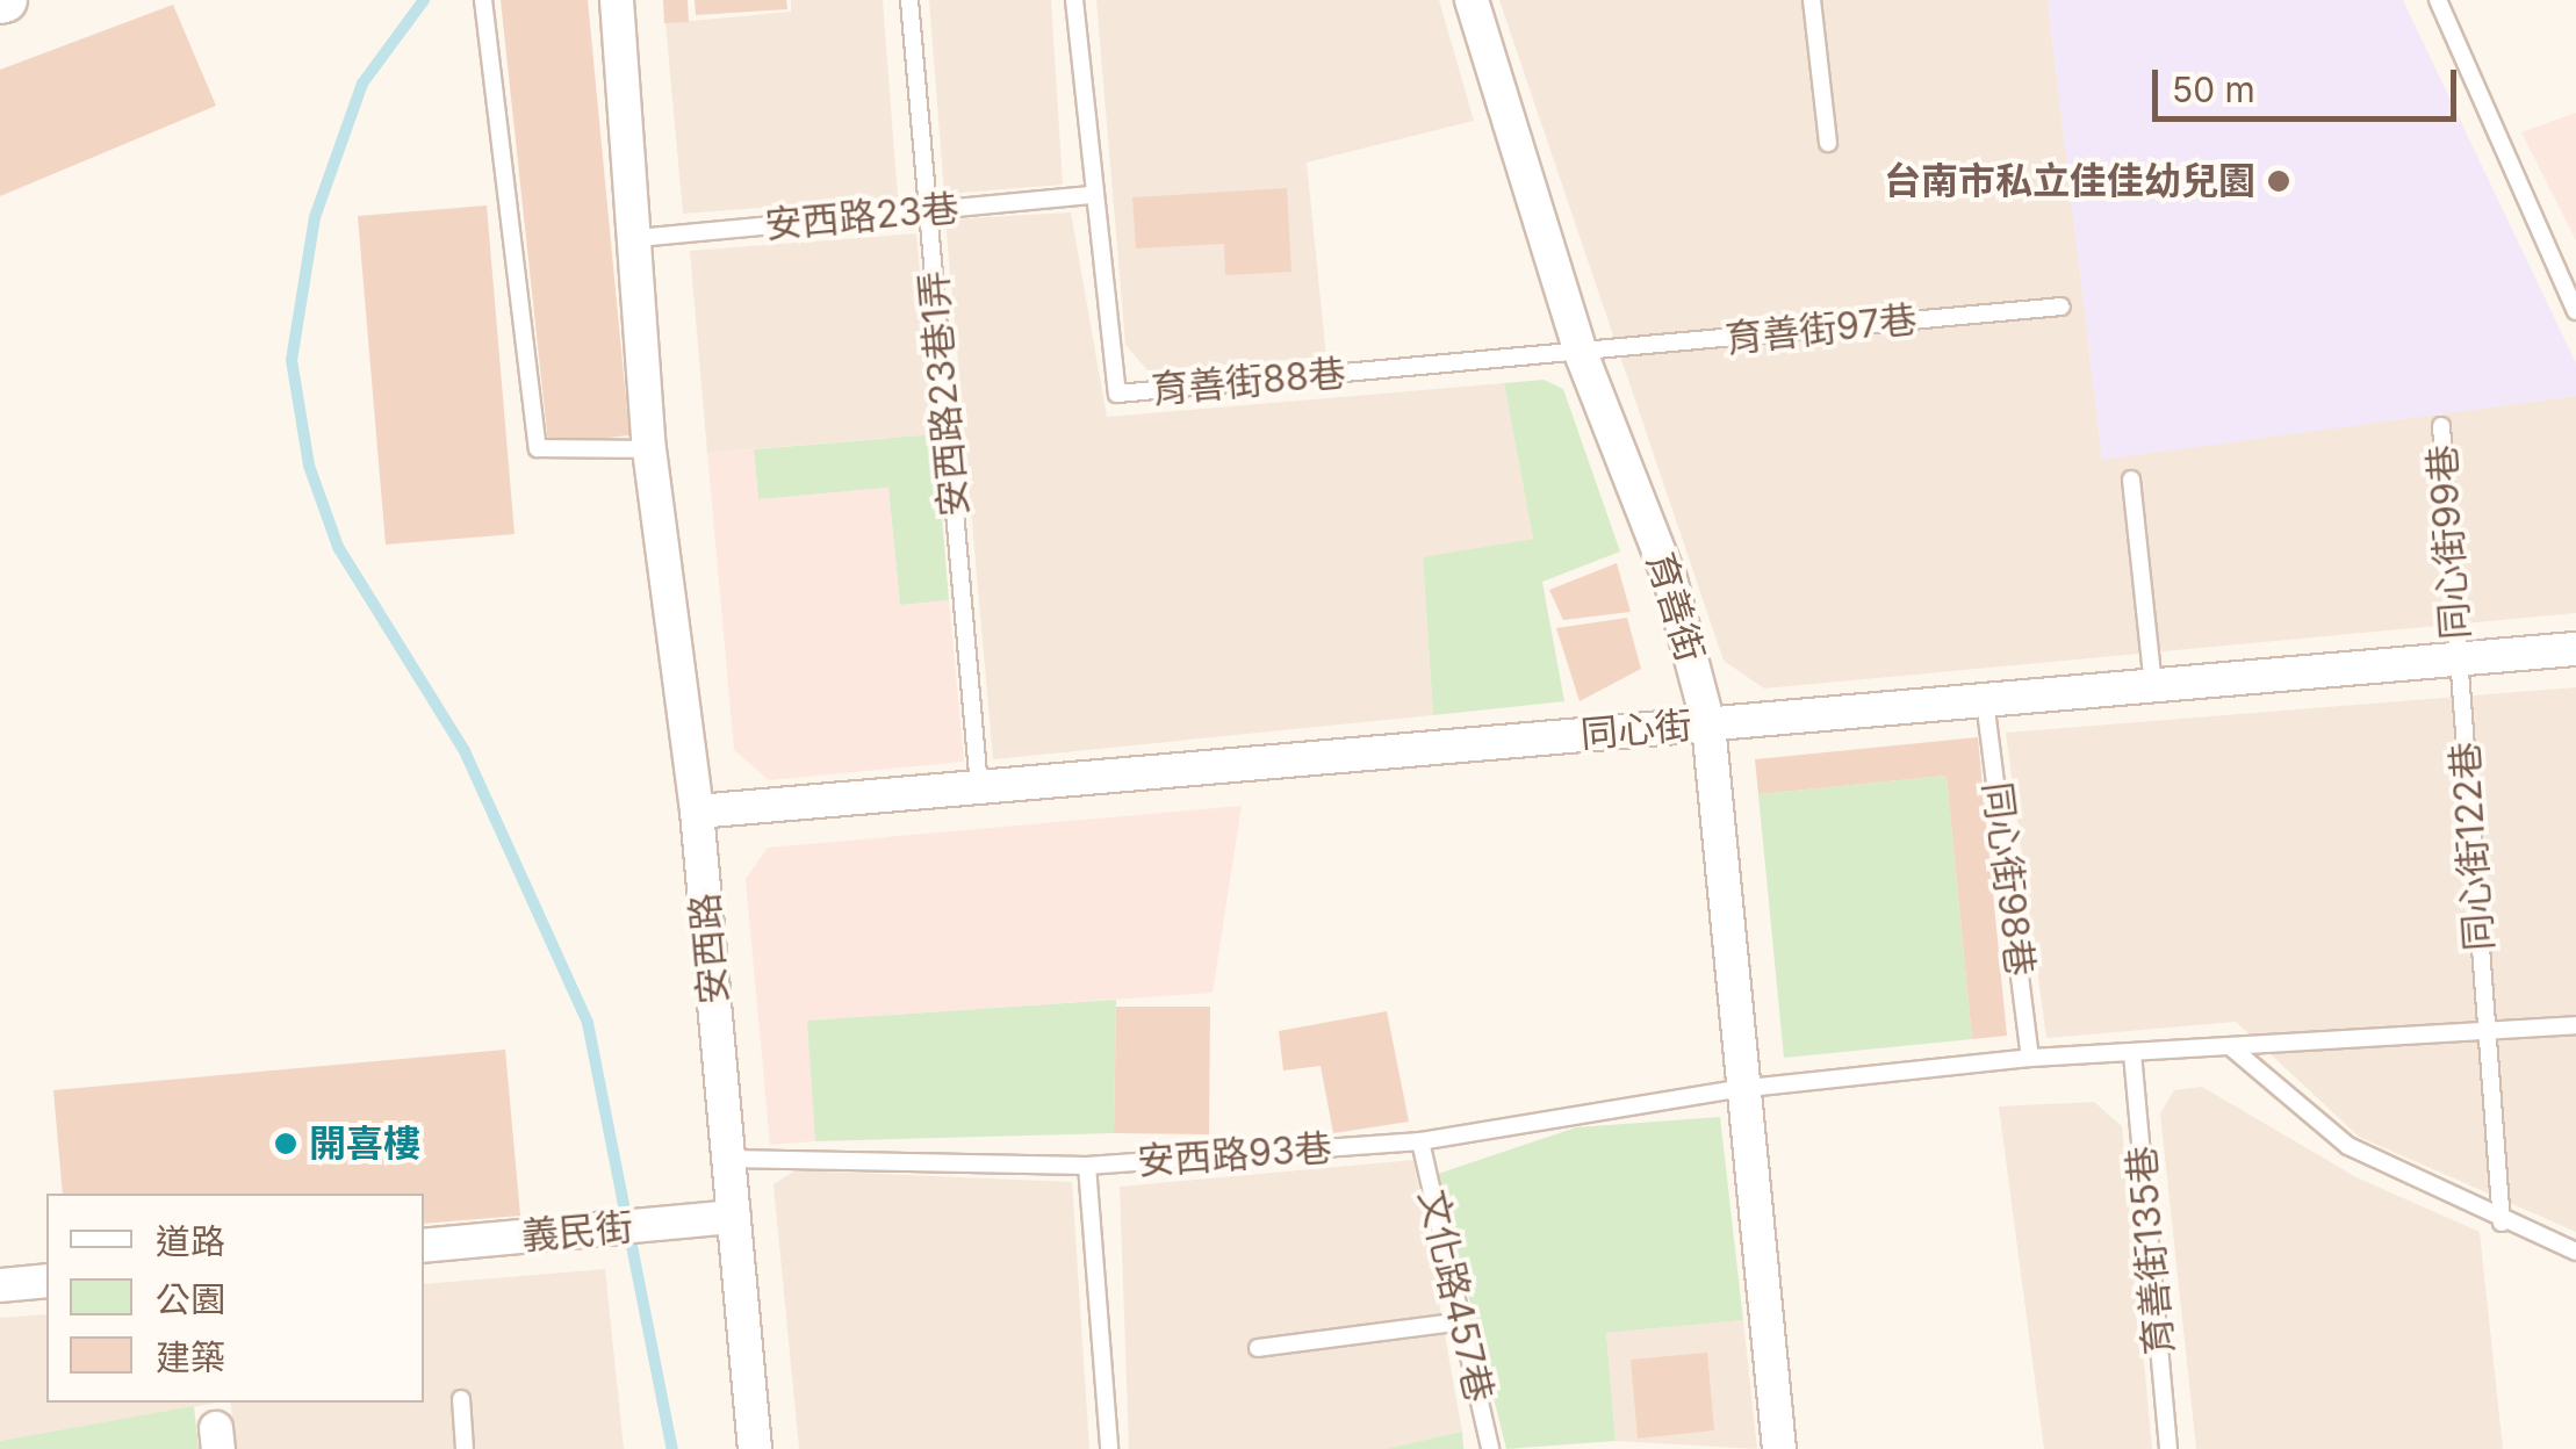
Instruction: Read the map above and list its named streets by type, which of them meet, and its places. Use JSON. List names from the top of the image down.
{
  "streets": {
    "street": [
      "育善街",
      "同心街",
      "安西路",
      "義民街"
    ],
    "lane": [
      "安西路23巷",
      "育善街97巷",
      "育善街88巷",
      "安西路23巷1弄",
      "同心街99巷",
      "同心街122巷",
      "同心街98巷",
      "安西路93巷",
      "育善街135巷",
      "文化路457巷"
    ]
  },
  "crossings": [
    ["安西路23巷", "育善街88巷"],
    ["安西路23巷", "安西路23巷1弄"],
    ["安西路23巷", "安西路"],
    ["育善街97巷", "育善街88巷"],
    ["育善街97巷", "育善街"],
    ["育善街88巷", "育善街"],
    ["安西路23巷1弄", "同心街"],
    ["同心街99巷", "同心街"],
    ["同心街99巷", "同心街122巷"],
    ["育善街", "同心街"],
    ["育善街", "安西路93巷"],
    ["同心街", "同心街122巷"],
    ["同心街", "同心街98巷"],
    ["同心街", "安西路"],
    ["安西路", "安西路93巷"],
    ["安西路", "義民街"],
    ["安西路93巷", "文化路457巷"]
  ],
  "places": ["台南市私立佳佳幼兒園", "開喜樓"],
  "legend": ["道路", "公園", "建築"],
  "scale_bar": "50 m"
}
